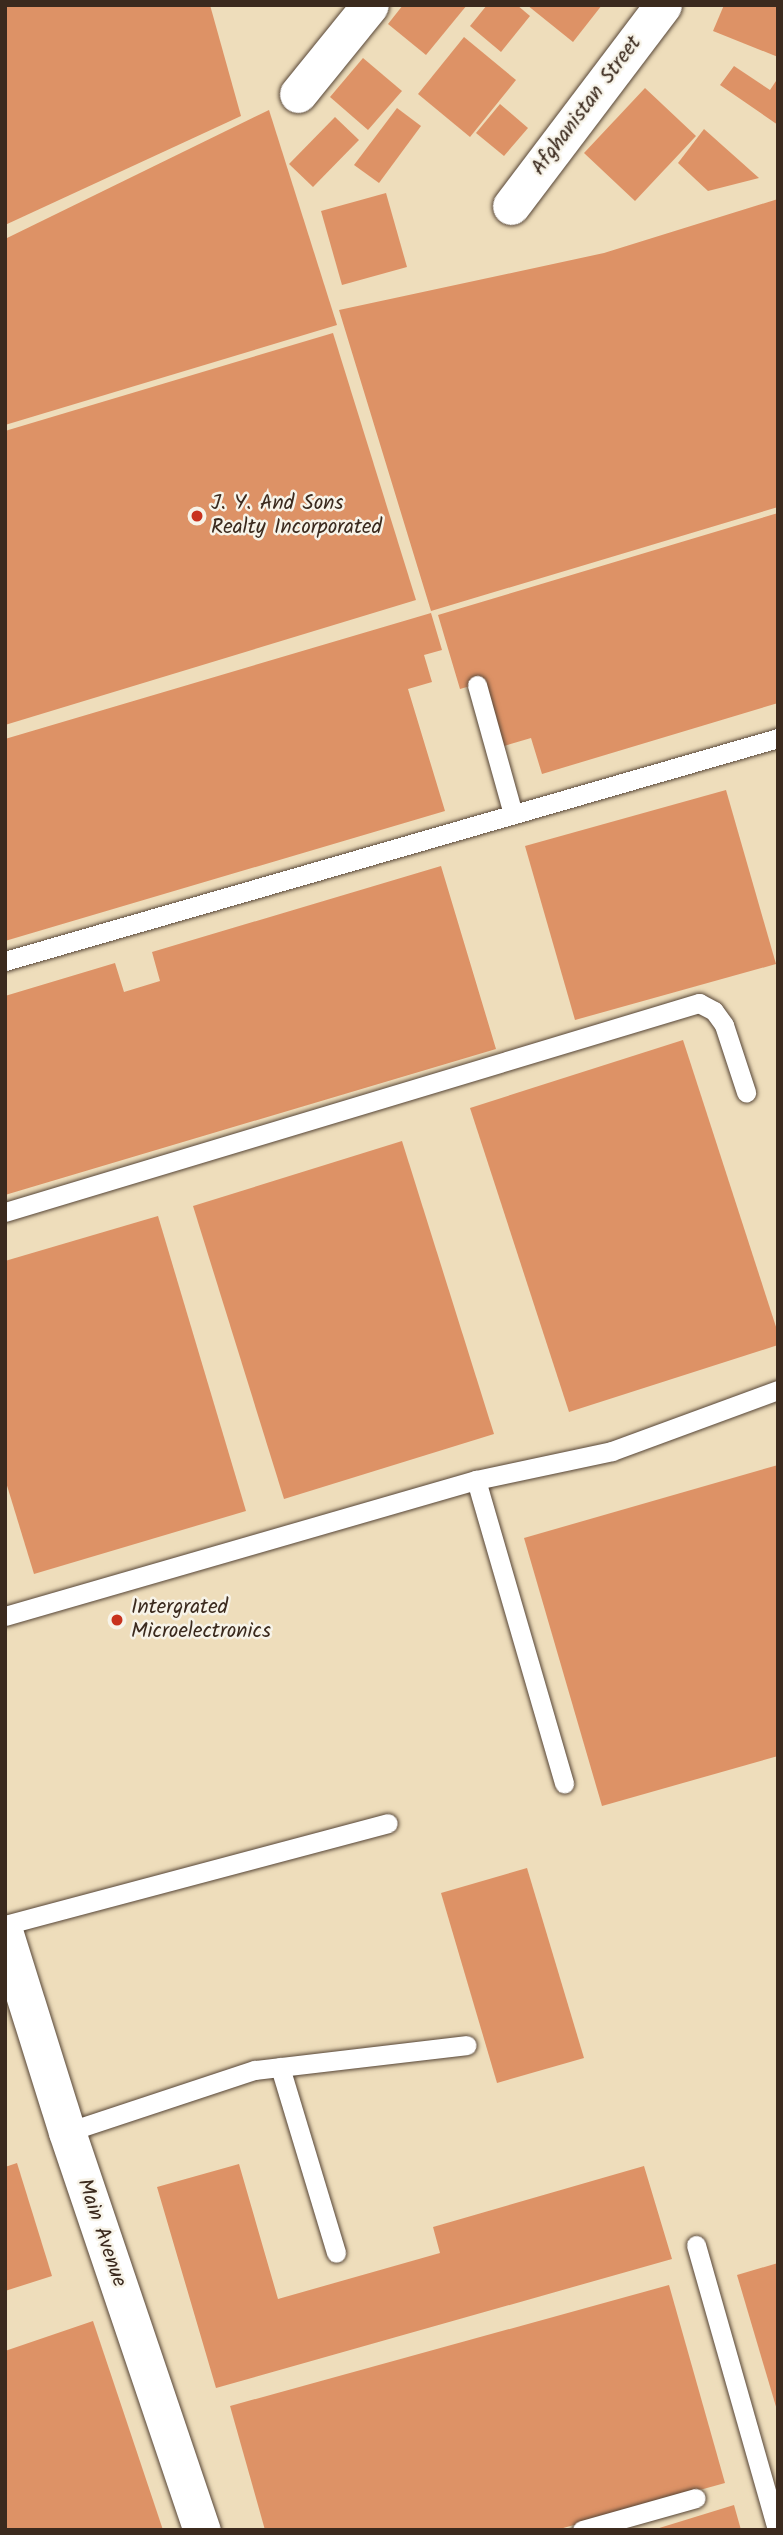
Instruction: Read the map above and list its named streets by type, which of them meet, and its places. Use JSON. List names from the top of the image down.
{
  "streets": {
    "street": ["Afghanistan Street", "Main Avenue"]
  },
  "places": ["J. Y. And Sons Realty Incorporated", "Intergrated Microelectronics"]
}
